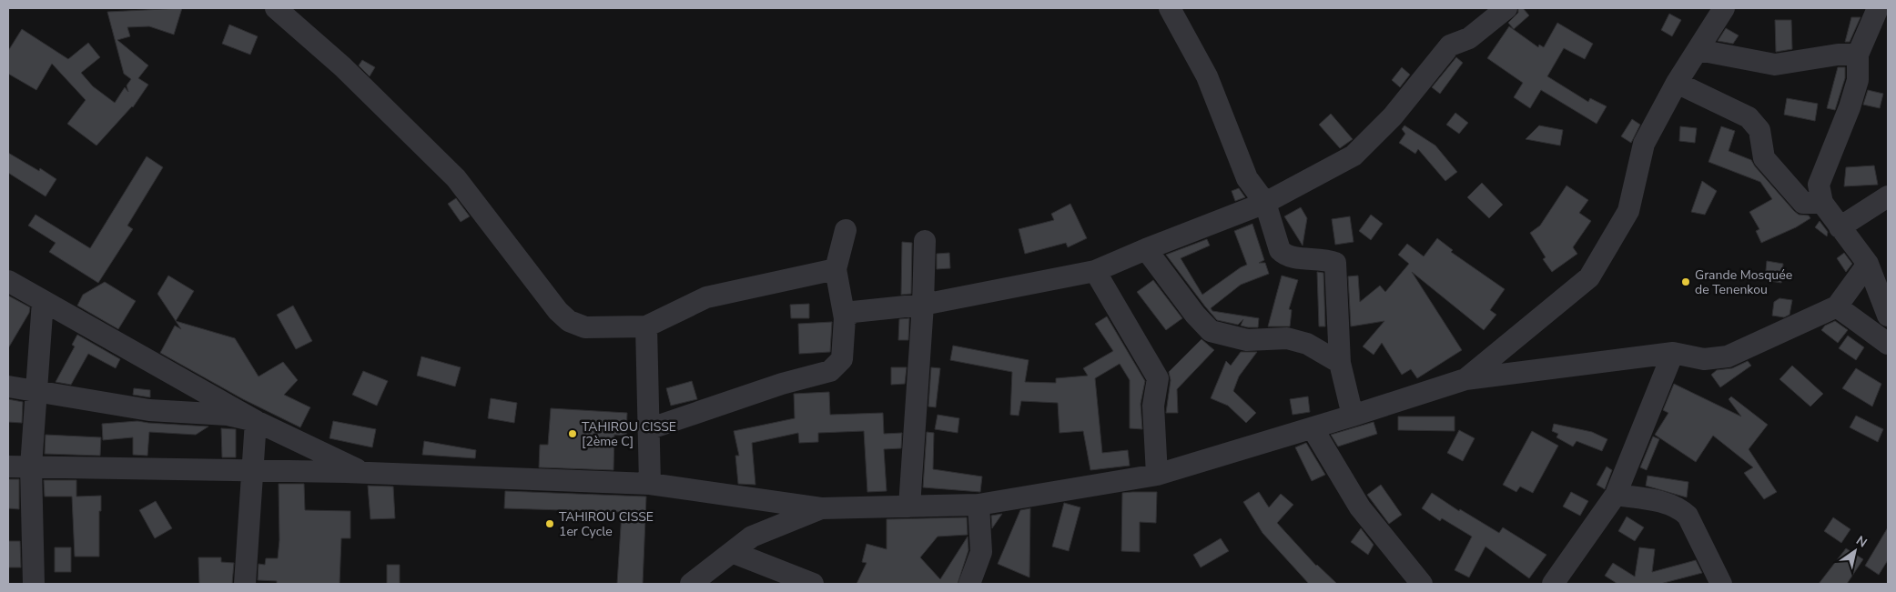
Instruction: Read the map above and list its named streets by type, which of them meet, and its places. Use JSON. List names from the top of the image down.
{
  "places": ["Grande Mosquée de Tenenkou", "TAHIROU CISSE [2ème C]", "TAHIROU CISSE 1er Cycle"],
  "north": "top right"
}
